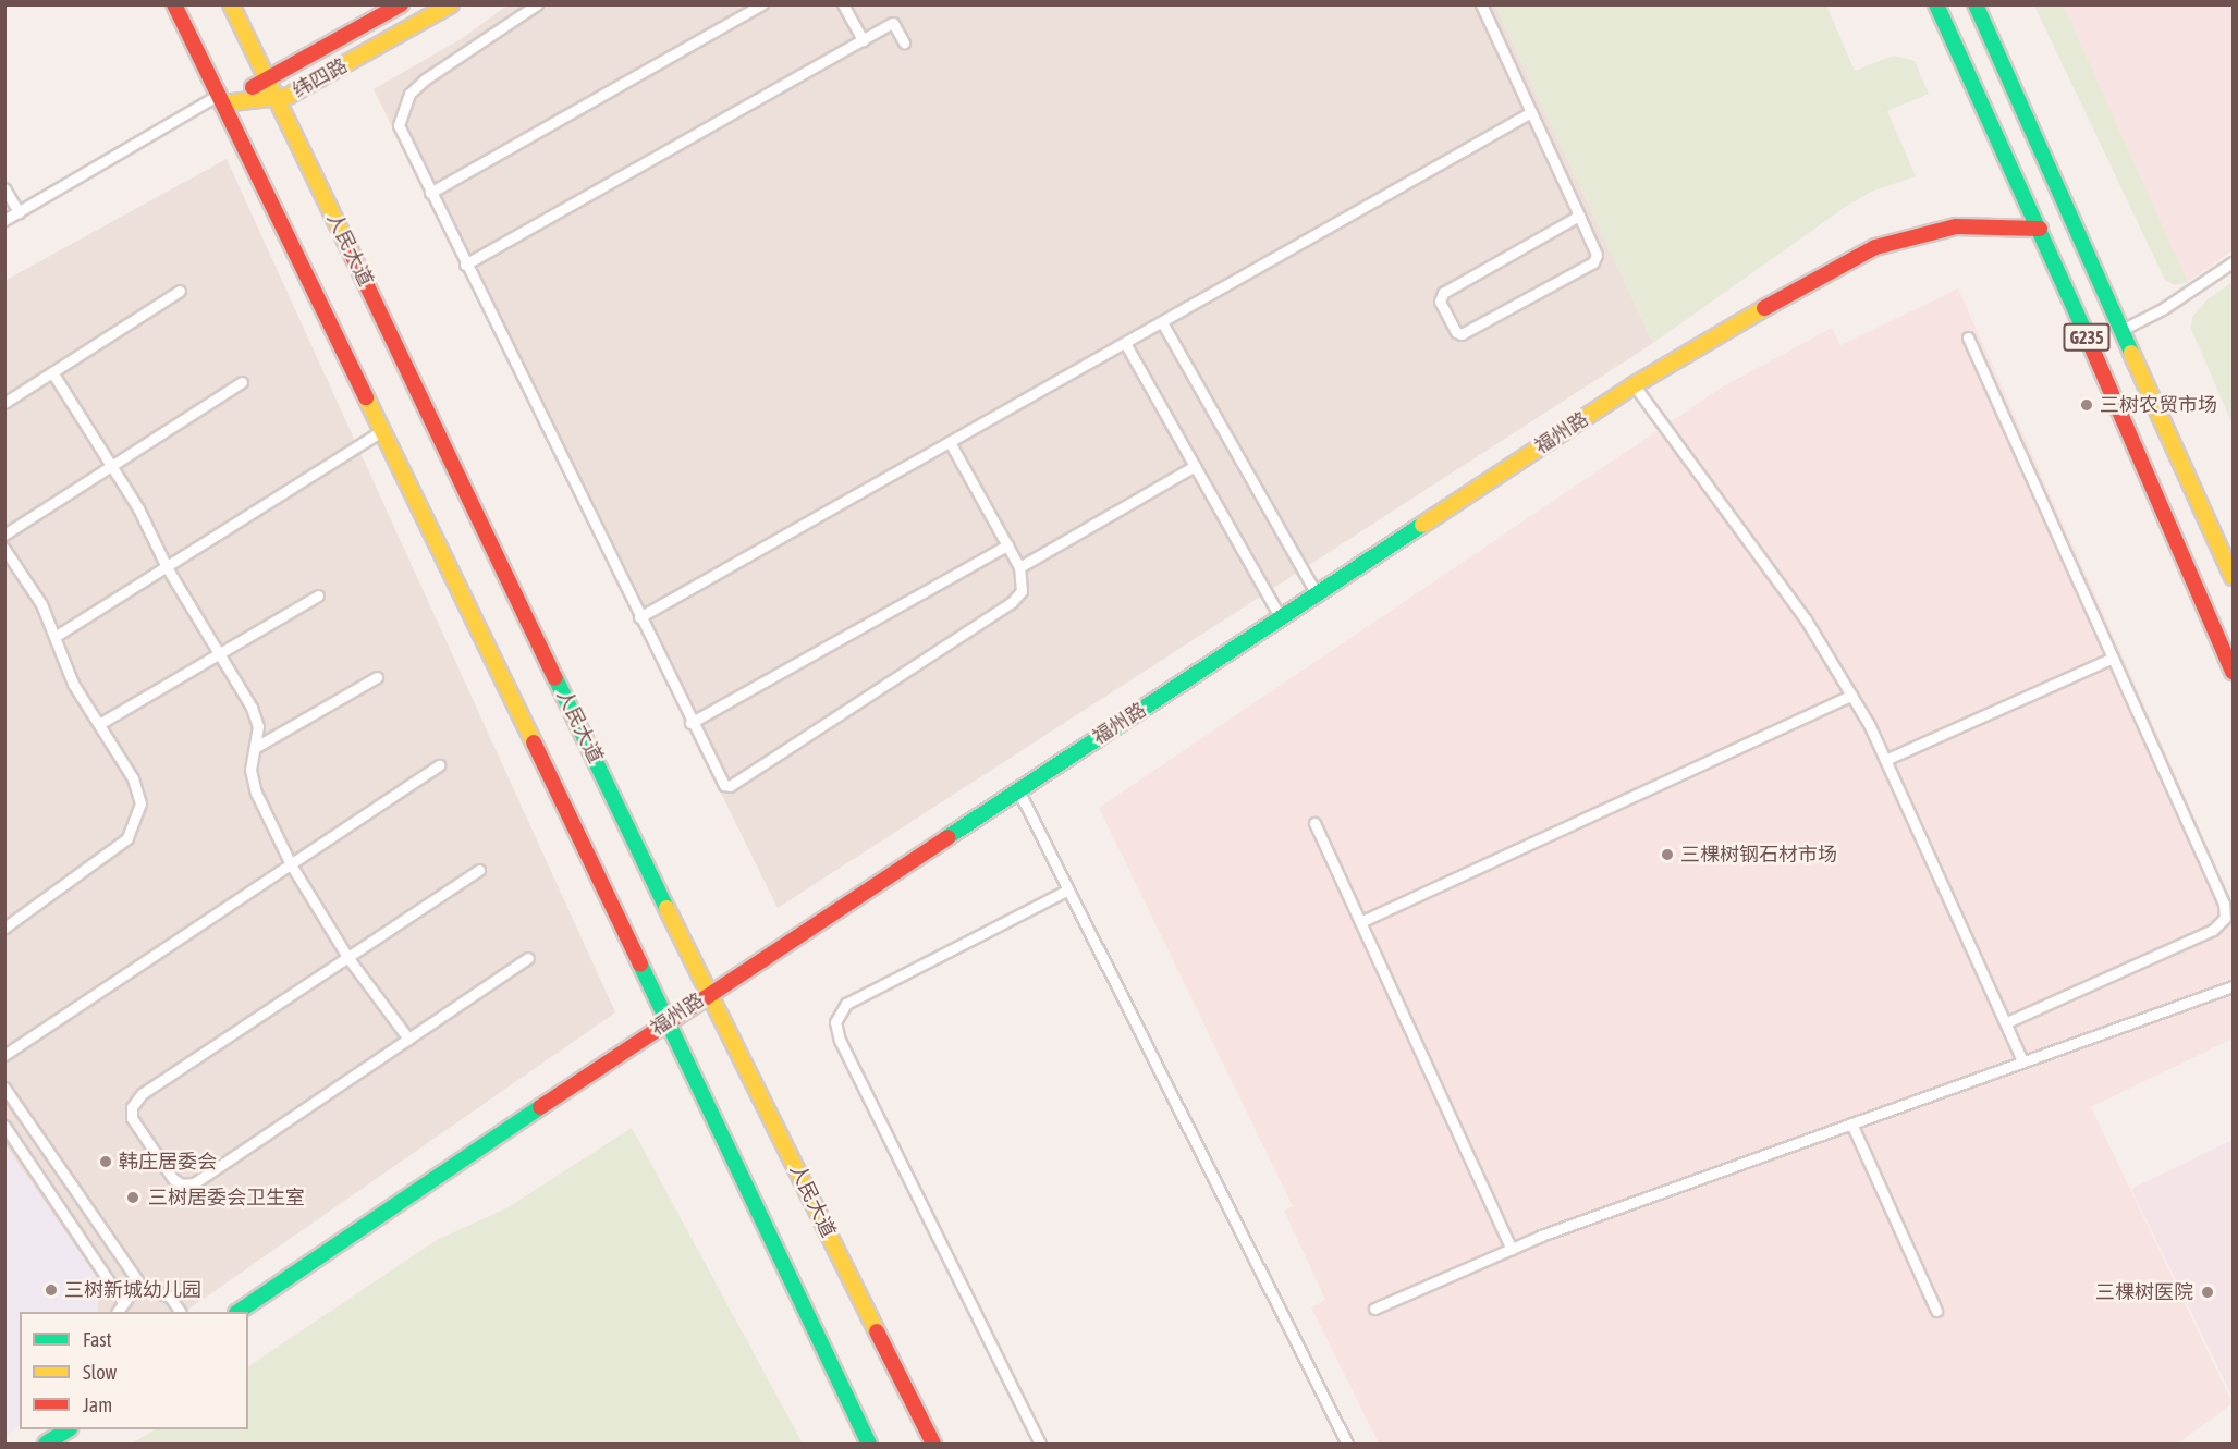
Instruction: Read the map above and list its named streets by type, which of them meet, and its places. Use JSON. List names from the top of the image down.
{
  "streets": {
    "main road": [
      "纬四路",
      "人民大道",
      "G235",
      "福州路"
    ]
  },
  "crossings": [
    ["纬四路", "人民大道"],
    ["人民大道", "福州路"],
    ["G235", "福州路"]
  ],
  "places": [
    "三树农贸市场",
    "三棵树钢石材市场",
    "韩庄居委会",
    "三树居委会卫生室",
    "三树新城幼儿园",
    "三棵树医院"
  ],
  "legend": ["Fast", "Slow", "Jam"]
}
